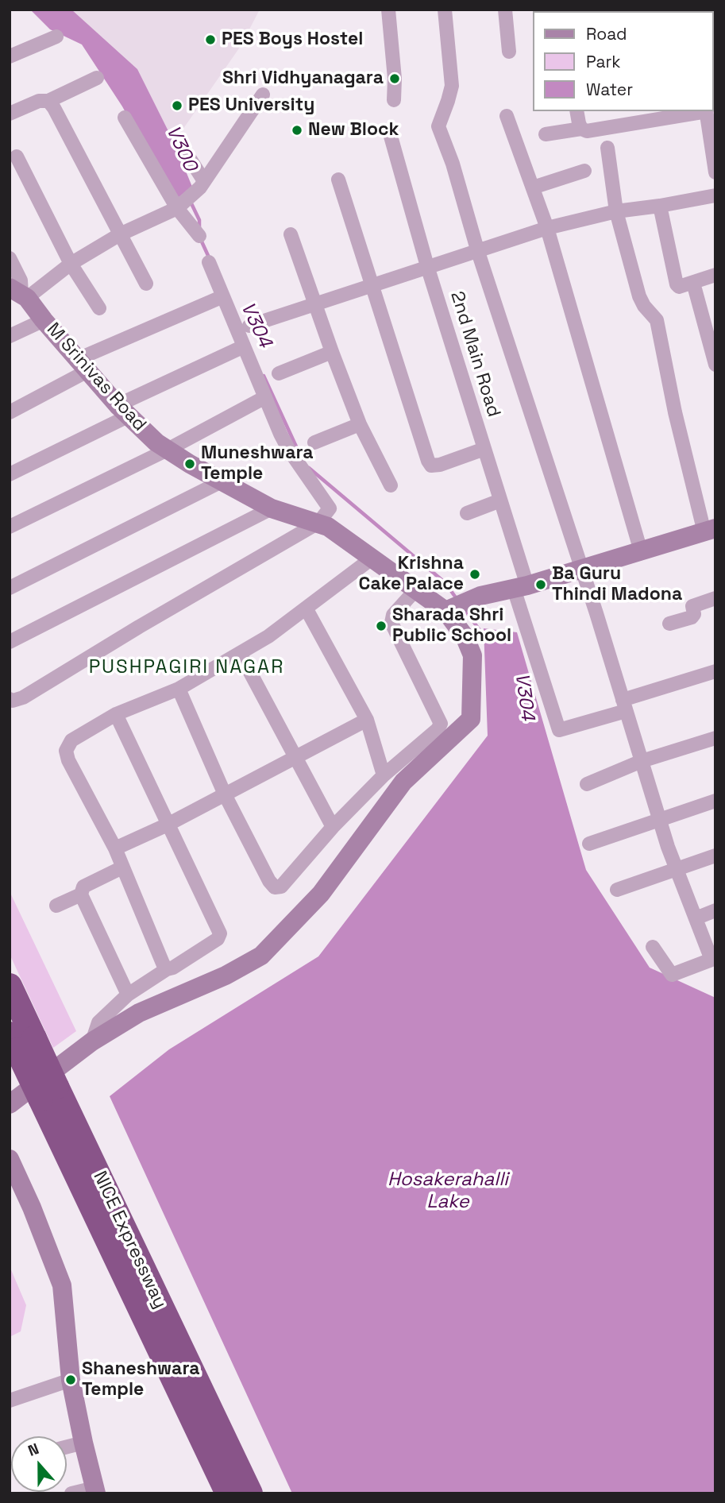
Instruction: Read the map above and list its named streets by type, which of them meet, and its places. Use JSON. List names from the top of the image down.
{
  "streets": {
    "highway": ["NICE Expressway"],
    "street": ["2nd Main Road", "M Srinivas Road"]
  },
  "districts": ["PUSHPAGIRI NAGAR"],
  "water": ["V300", "V304", "Hosakerahalli Lake"],
  "places": [
    "PES Boys Hostel",
    "Shri Vidhyanagara",
    "PES University",
    "New Block",
    "Muneshwara Temple",
    "Krishna Cake Palace",
    "Ba Guru Thindi Madona",
    "Sharada Shri Public School",
    "Shaneshwara Temple"
  ],
  "legend": ["Road", "Park", "Water"],
  "north": "top"
}
